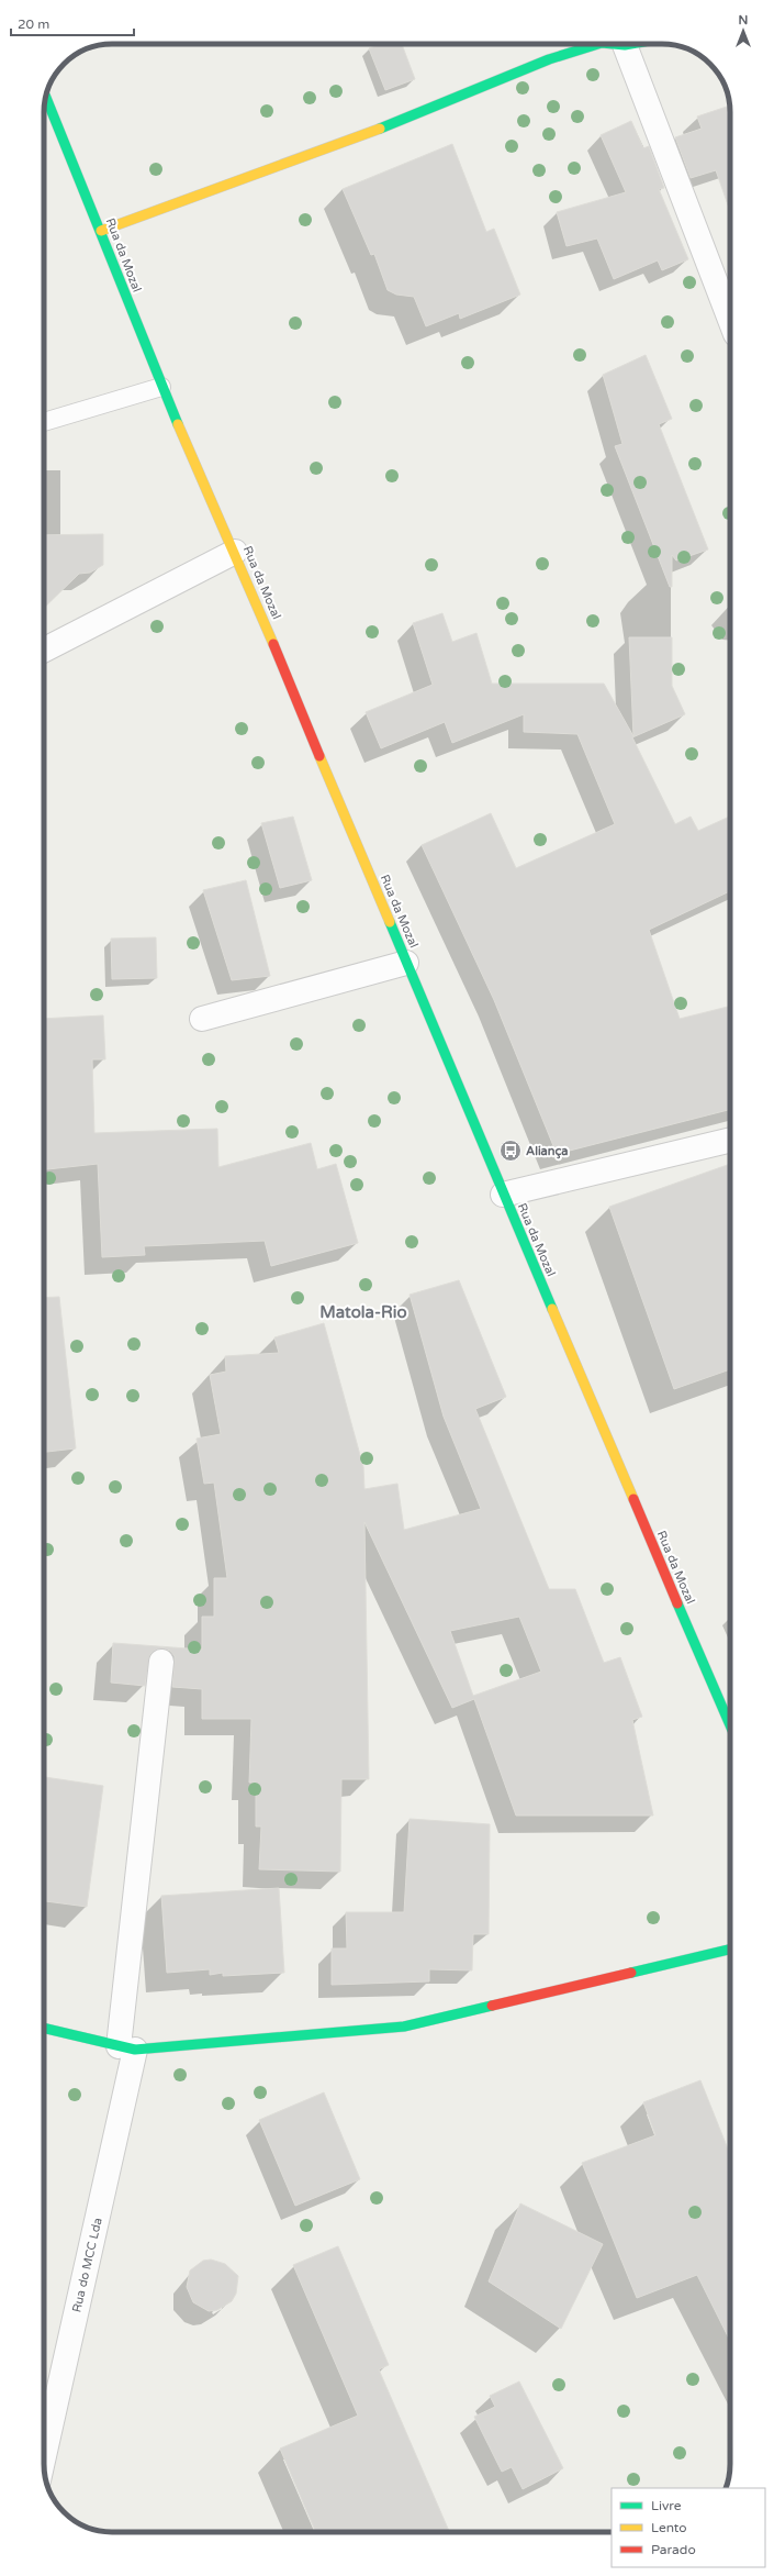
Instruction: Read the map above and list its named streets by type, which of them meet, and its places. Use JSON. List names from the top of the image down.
{
  "streets": {
    "main road": ["Rua da Mozal"],
    "street": ["Rua do MCC Lda"]
  },
  "districts": ["Matola-Rio"],
  "places": {
    "bus stop": ["Aliança"]
  },
  "legend": ["Livre", "Lento", "Parado"],
  "scale_bar": "20 m",
  "north": "top"
}
